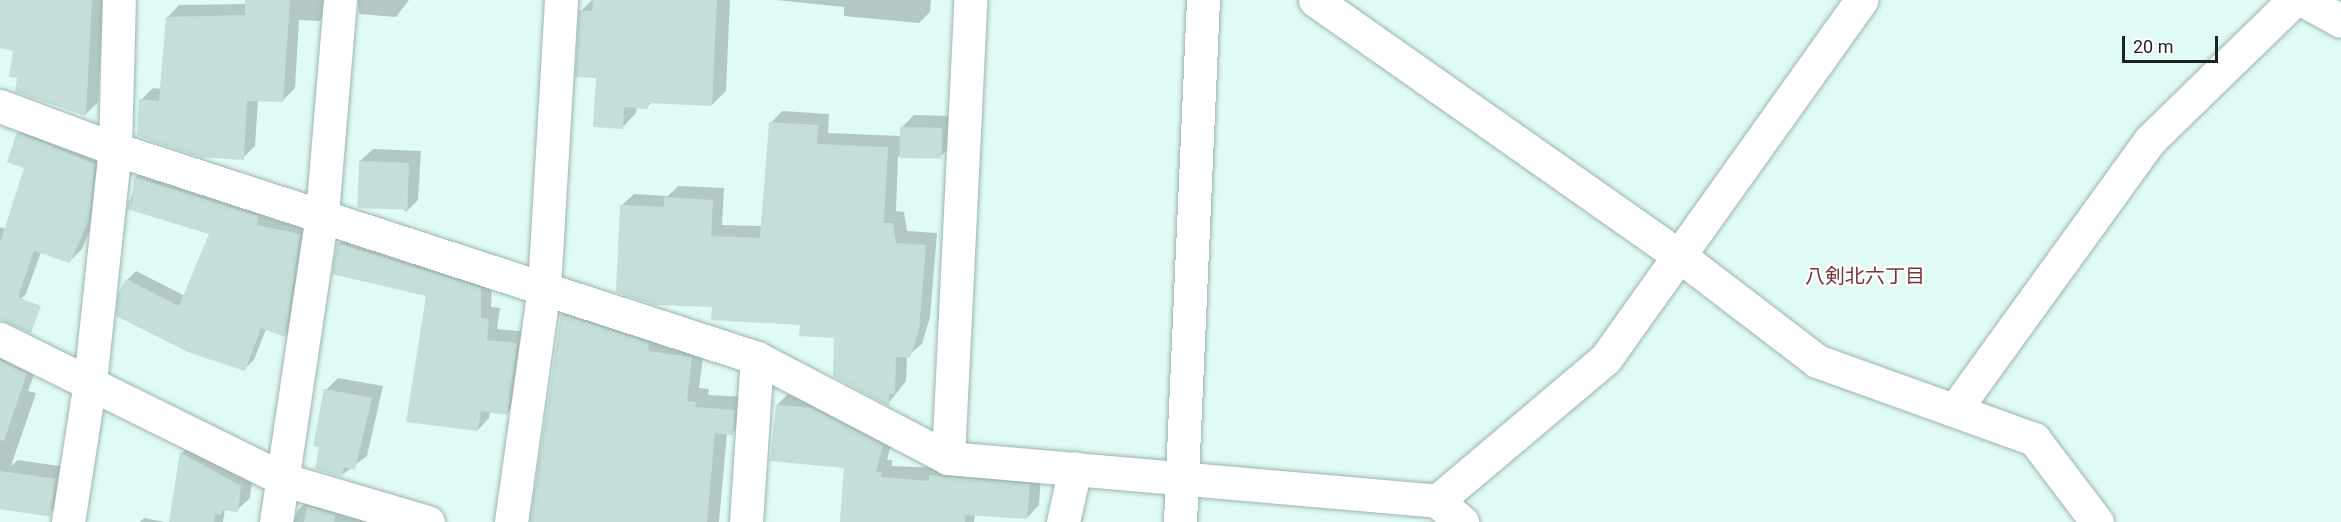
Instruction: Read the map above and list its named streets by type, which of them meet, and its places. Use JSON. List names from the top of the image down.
{
  "districts": ["八剣北六丁目"],
  "scale_bar": "20 m"
}
